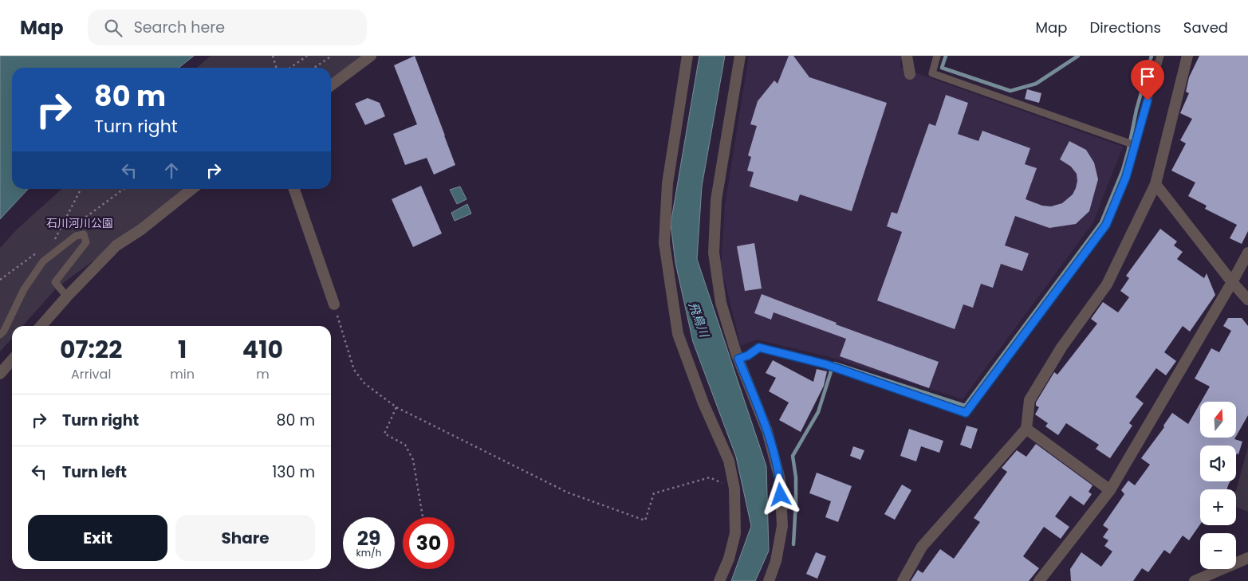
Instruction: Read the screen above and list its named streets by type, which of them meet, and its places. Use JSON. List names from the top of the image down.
{
  "water": ["飛鳥川"],
  "parks": ["石川河川公園"],
  "north": "top",
  "page": {
    "header": "Map",
    "search": "Search here",
    "nav": ["Map", "Directions", "Saved"],
    "turn": ["80 m", "Turn right"],
    "eta": [
      "07:22",
      "Arrival",
      "1",
      "min",
      "410",
      "m"
    ],
    "list": [
      {
        "name": "Turn right",
        "value": "80 m"
      },
      {
        "name": "Turn left",
        "value": "130 m"
      }
    ],
    "map_buttons": ["+", "−"],
    "buttons": ["Exit", "Share"],
    "speed": "29 km/h",
    "limit": "30"
  }
}
